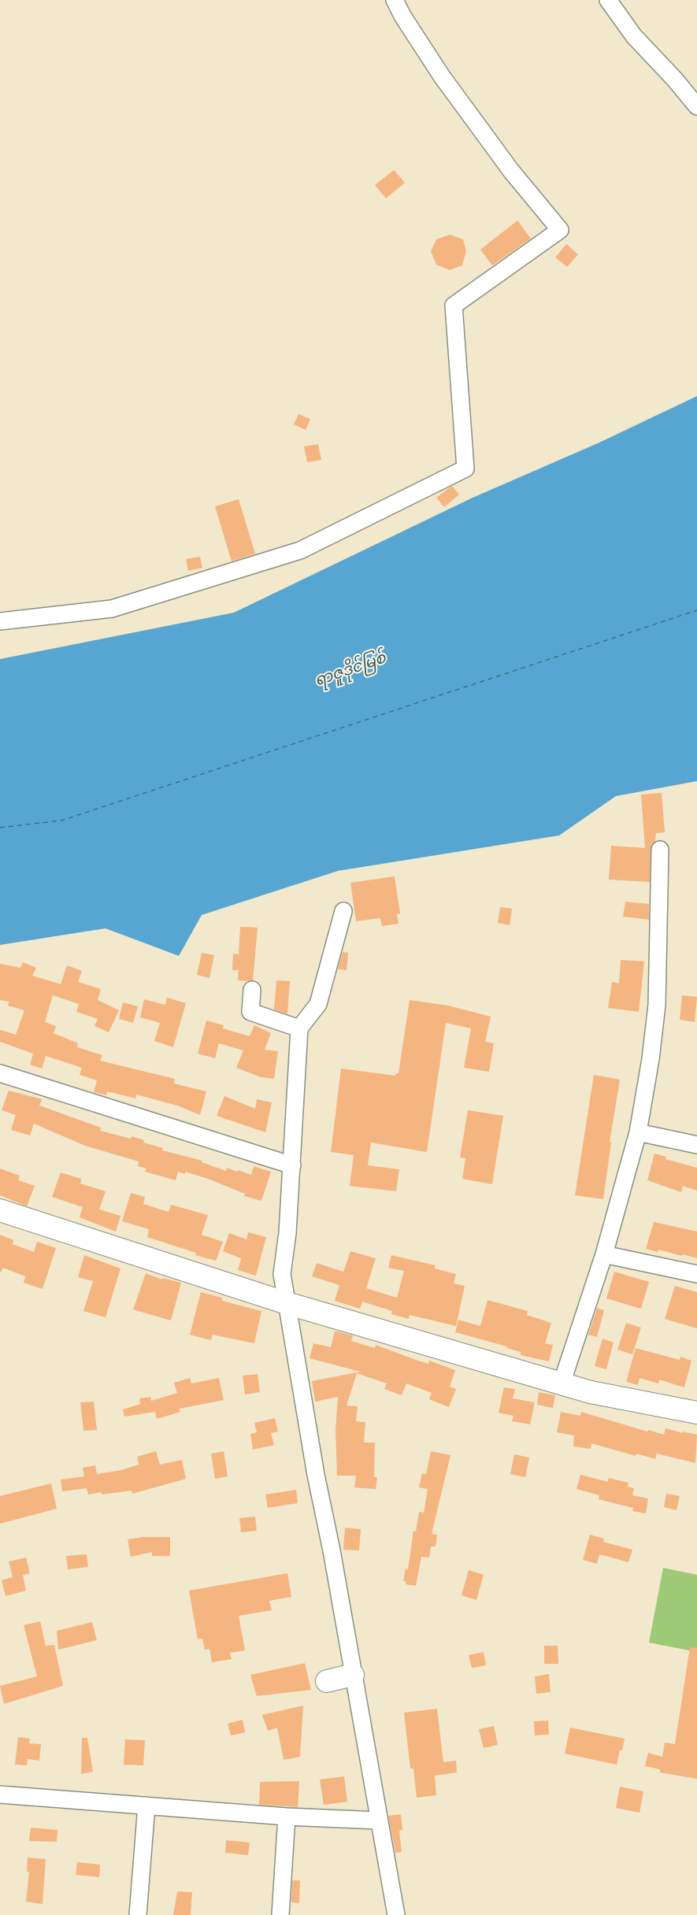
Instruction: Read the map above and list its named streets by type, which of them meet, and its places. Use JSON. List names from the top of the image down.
{
  "water": ["ရာဇူဒိုင်မြစ်"]
}
